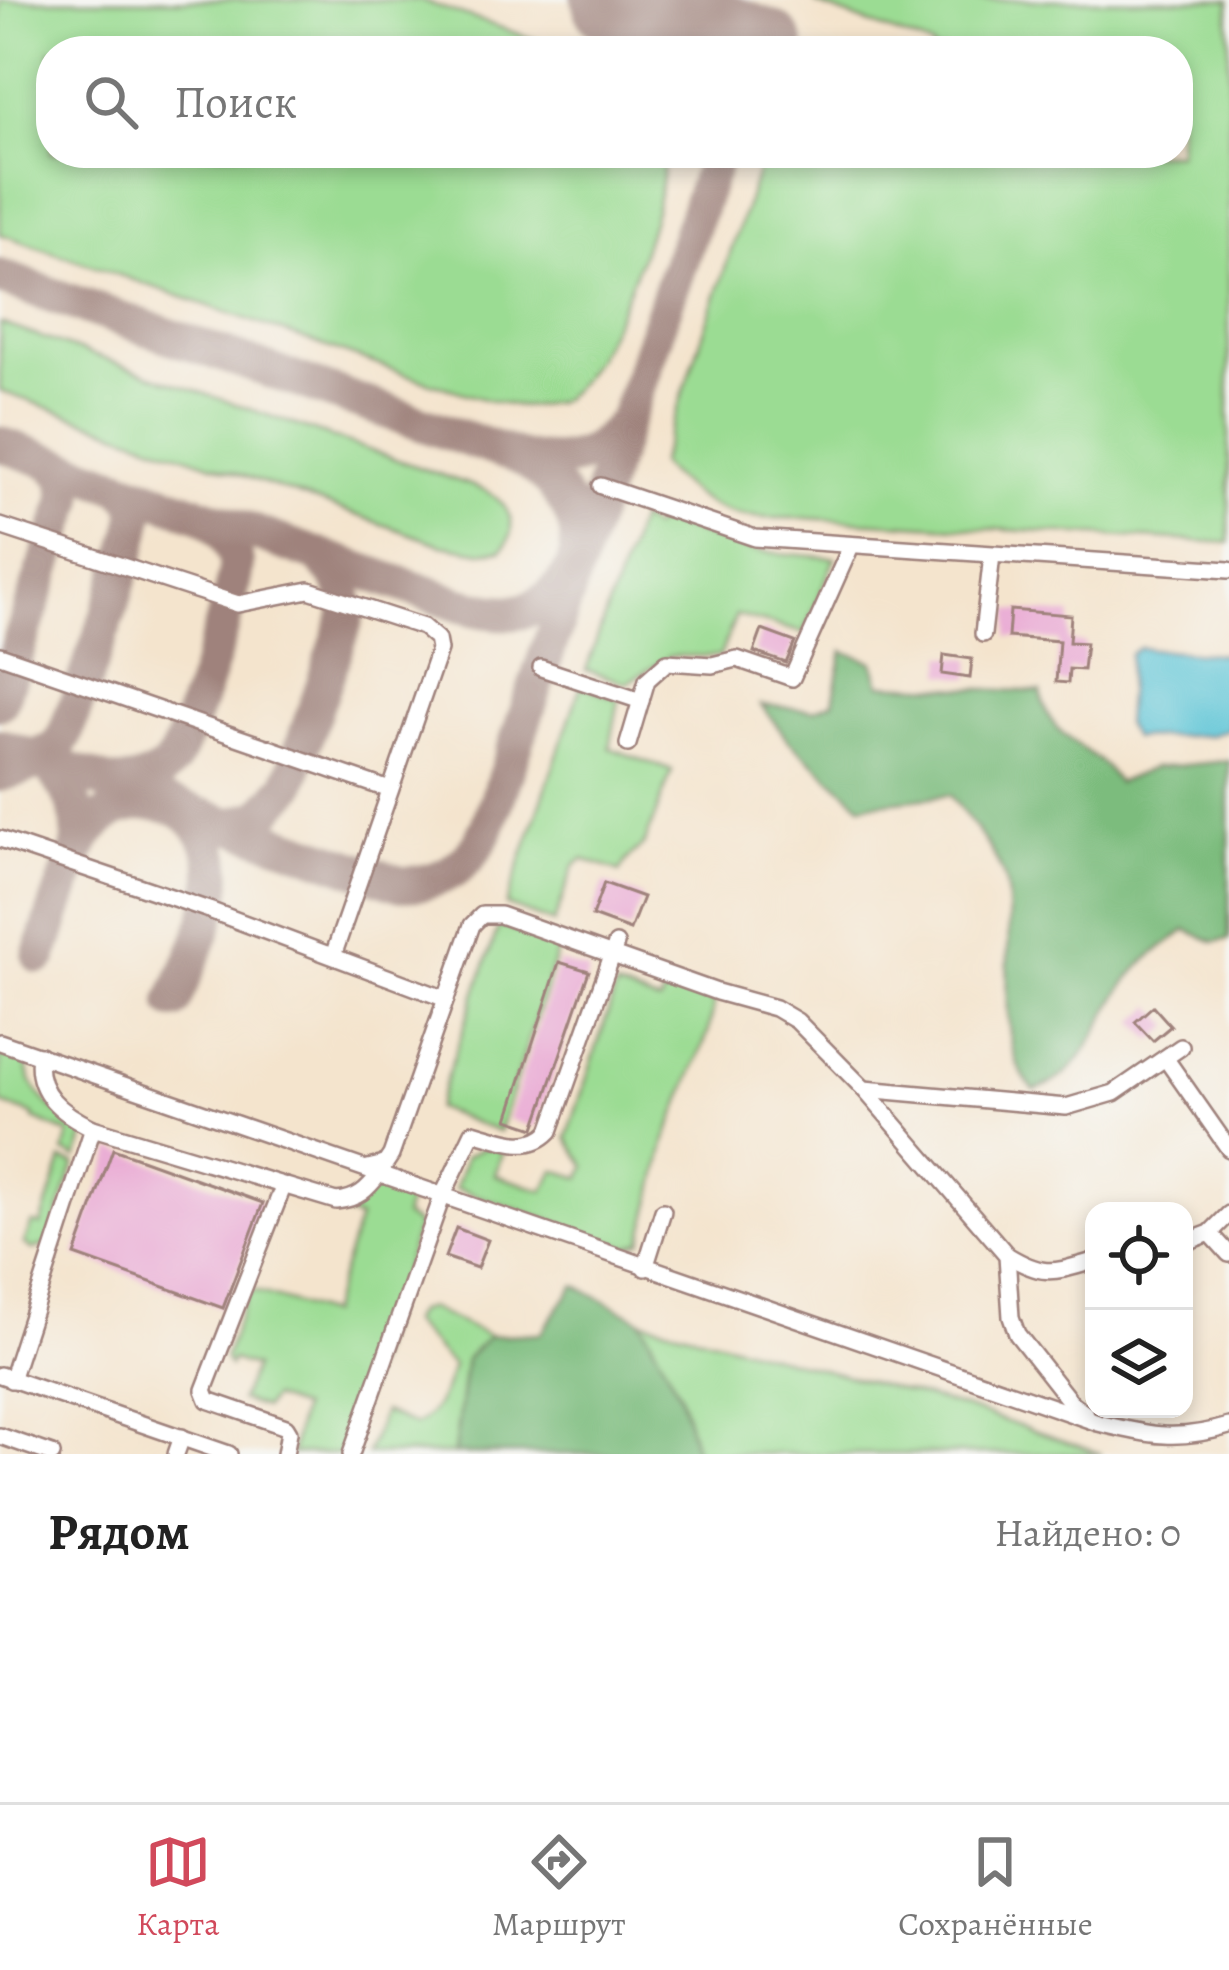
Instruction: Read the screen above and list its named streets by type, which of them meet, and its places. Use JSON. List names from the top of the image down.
{
  "page": {
    "search": "Поиск",
    "heading": ["Рядом", "Найдено: 0"],
    "nav": ["Карта", "Маршрут", "Сохранённые"]
  }
}
